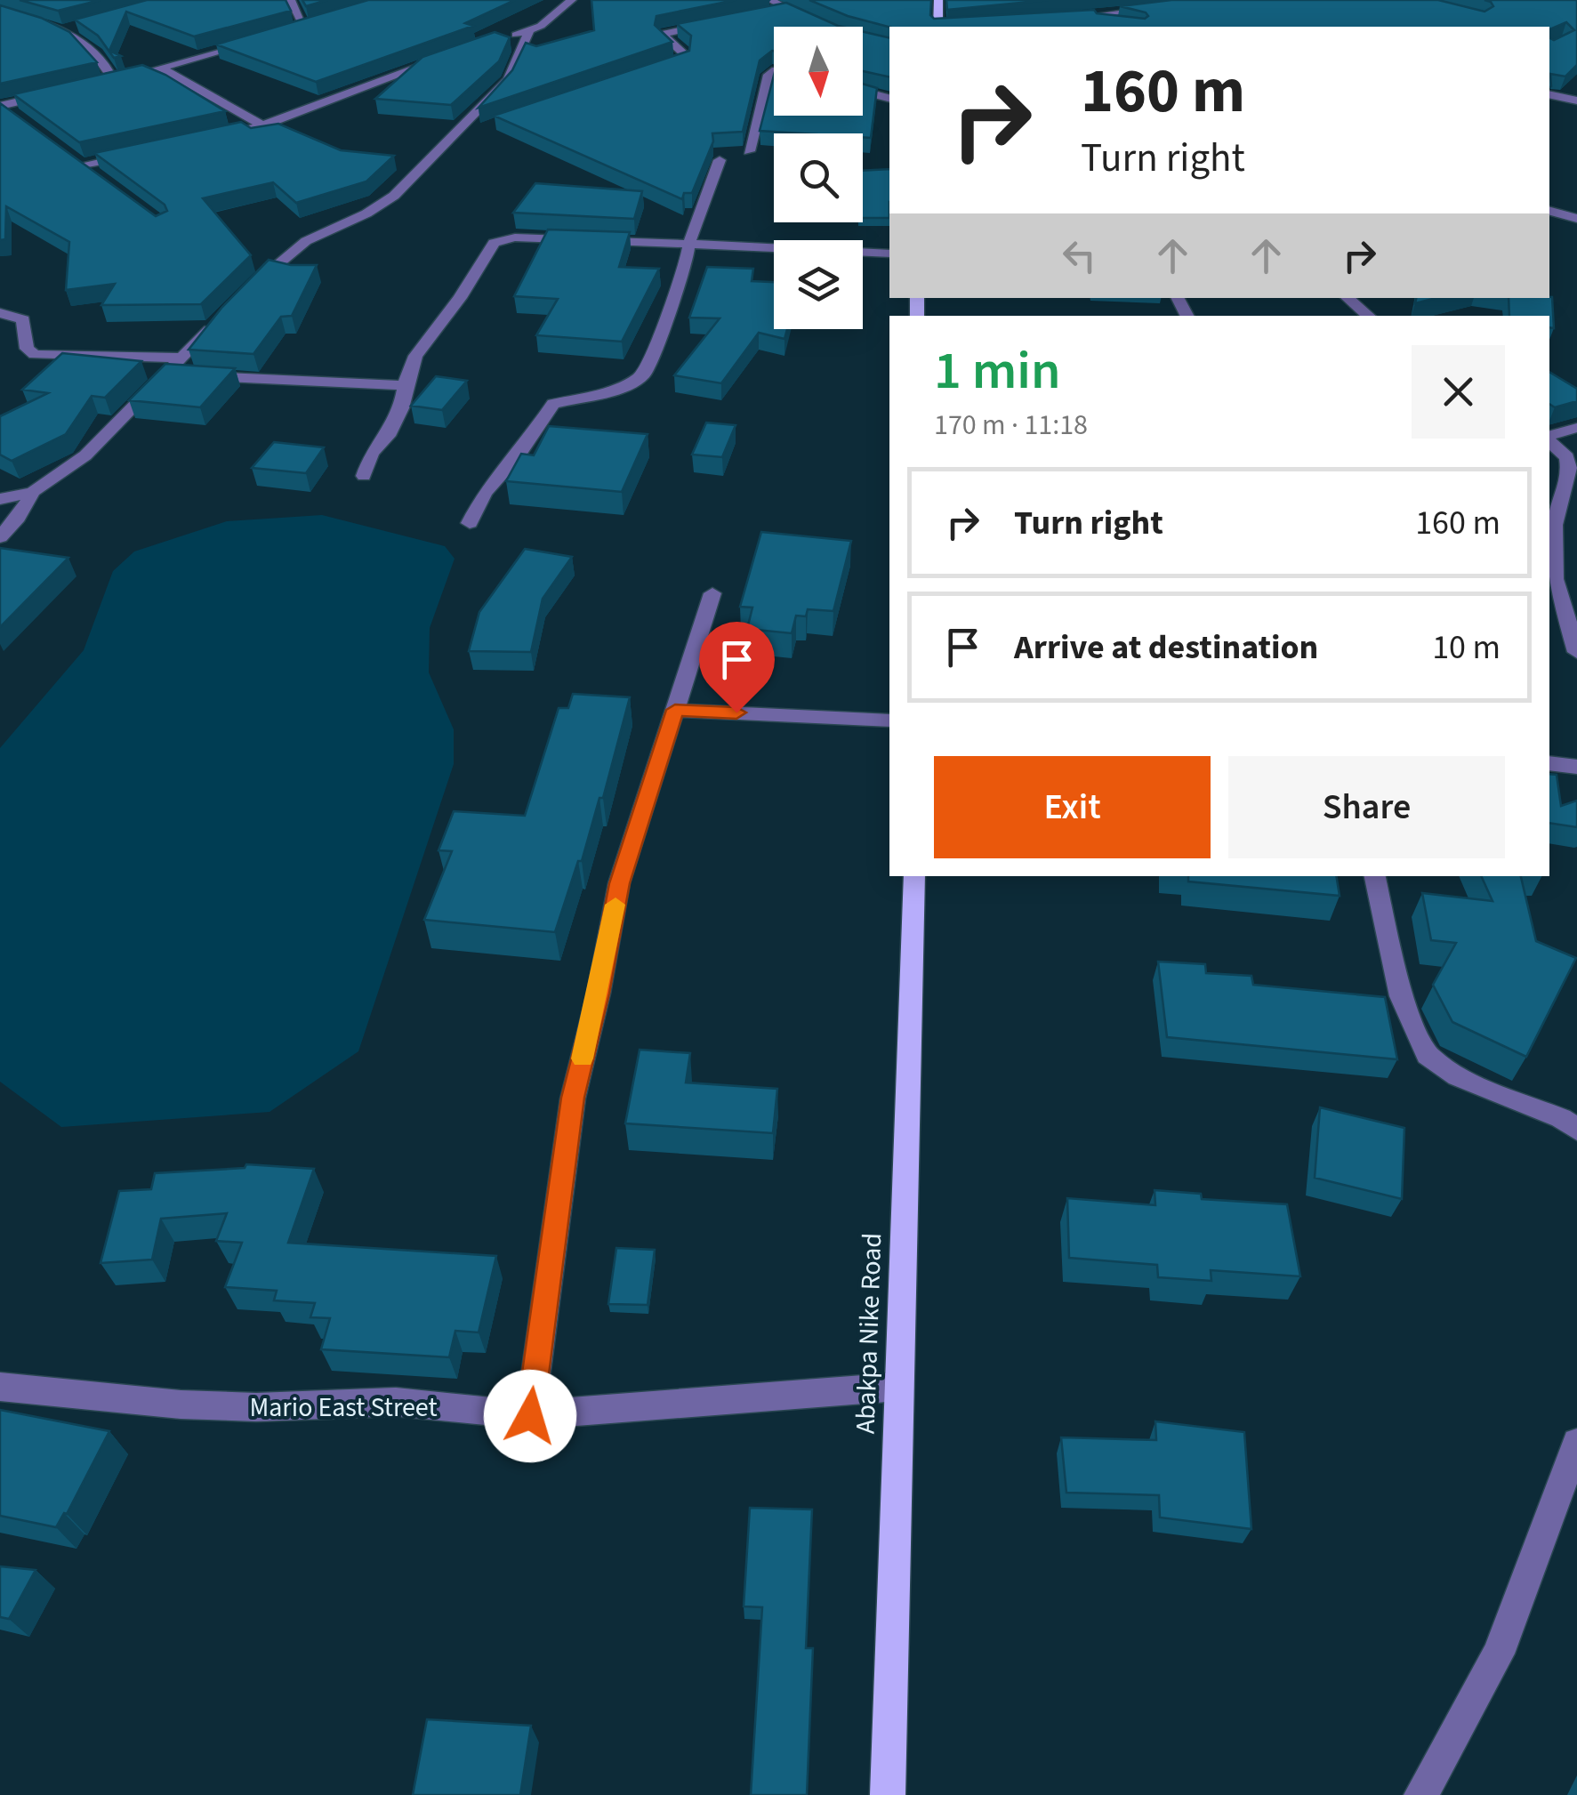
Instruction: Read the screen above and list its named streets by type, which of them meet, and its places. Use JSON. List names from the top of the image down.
{
  "streets": {
    "main road": ["Abakpa Nike Road"],
    "street": ["Mario East Street"]
  },
  "crossings": [
    ["Abakpa Nike Road", "Mario East Street"]
  ],
  "north": "bottom",
  "page": {
    "turn": ["160 m", "Turn right"],
    "heading": ["1 min", "170 m · 11:18"],
    "list": [
      {
        "name": "Turn right",
        "value": "160 m"
      },
      {
        "name": "Arrive at destination",
        "value": "10 m"
      }
    ],
    "buttons": ["Exit", "Share"]
  }
}
